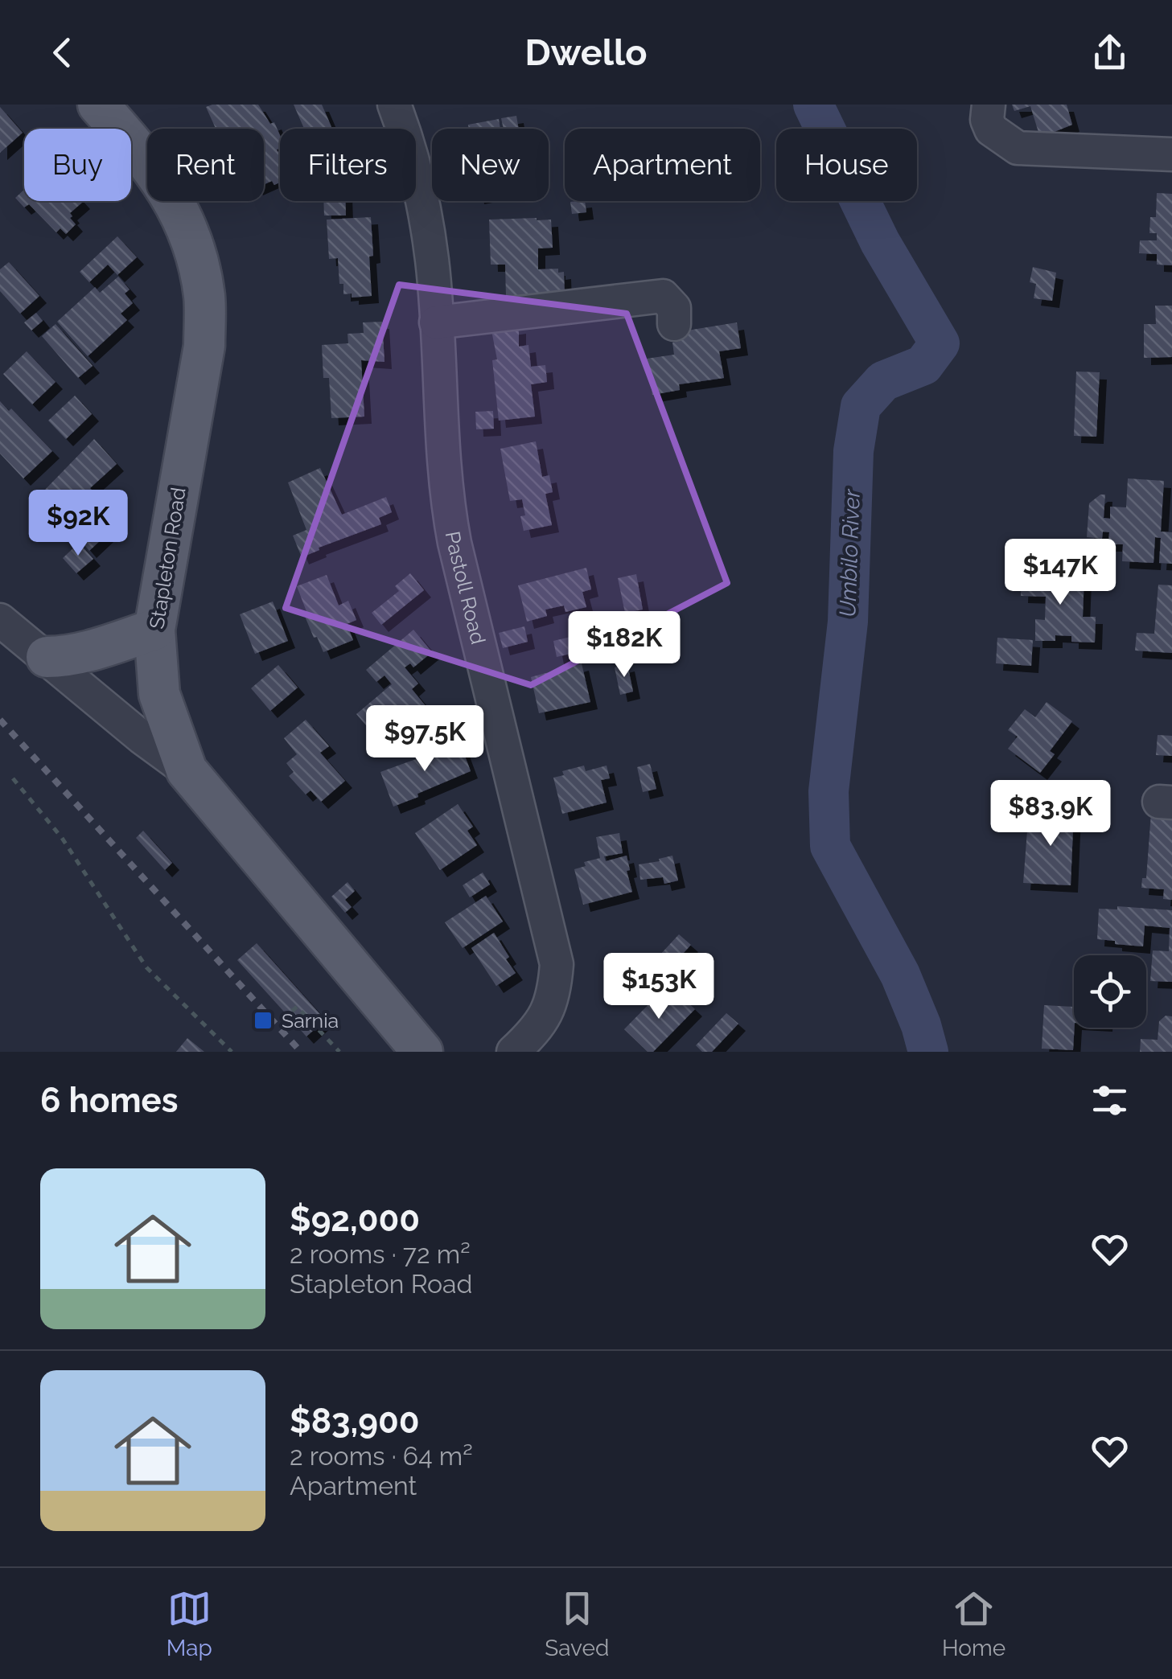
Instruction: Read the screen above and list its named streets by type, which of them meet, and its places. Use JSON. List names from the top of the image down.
{
  "streets": {
    "main road": ["Stapleton Road"],
    "street": ["Pastoll Road"]
  },
  "water": ["Umbilo River"],
  "places": {
    "transit": ["Sarnia"]
  },
  "page": {
    "header": "Dwello",
    "chip": [
      "Buy",
      "Rent",
      "Filters",
      "New",
      "Apartment",
      "House"
    ],
    "price": [
      "$92K",
      "$147K",
      "$182K",
      "$97.5K",
      "$83.9K",
      "$153K"
    ],
    "heading": "6 homes",
    "list": [
      {
        "name": "$92,000",
        "note": "2 rooms · 72 m² · Stapleton Road"
      },
      {
        "name": "$83,900",
        "note": "2 rooms · 64 m² · Apartment"
      }
    ],
    "tabs": ["Map", "Saved", "Home"]
  }
}
